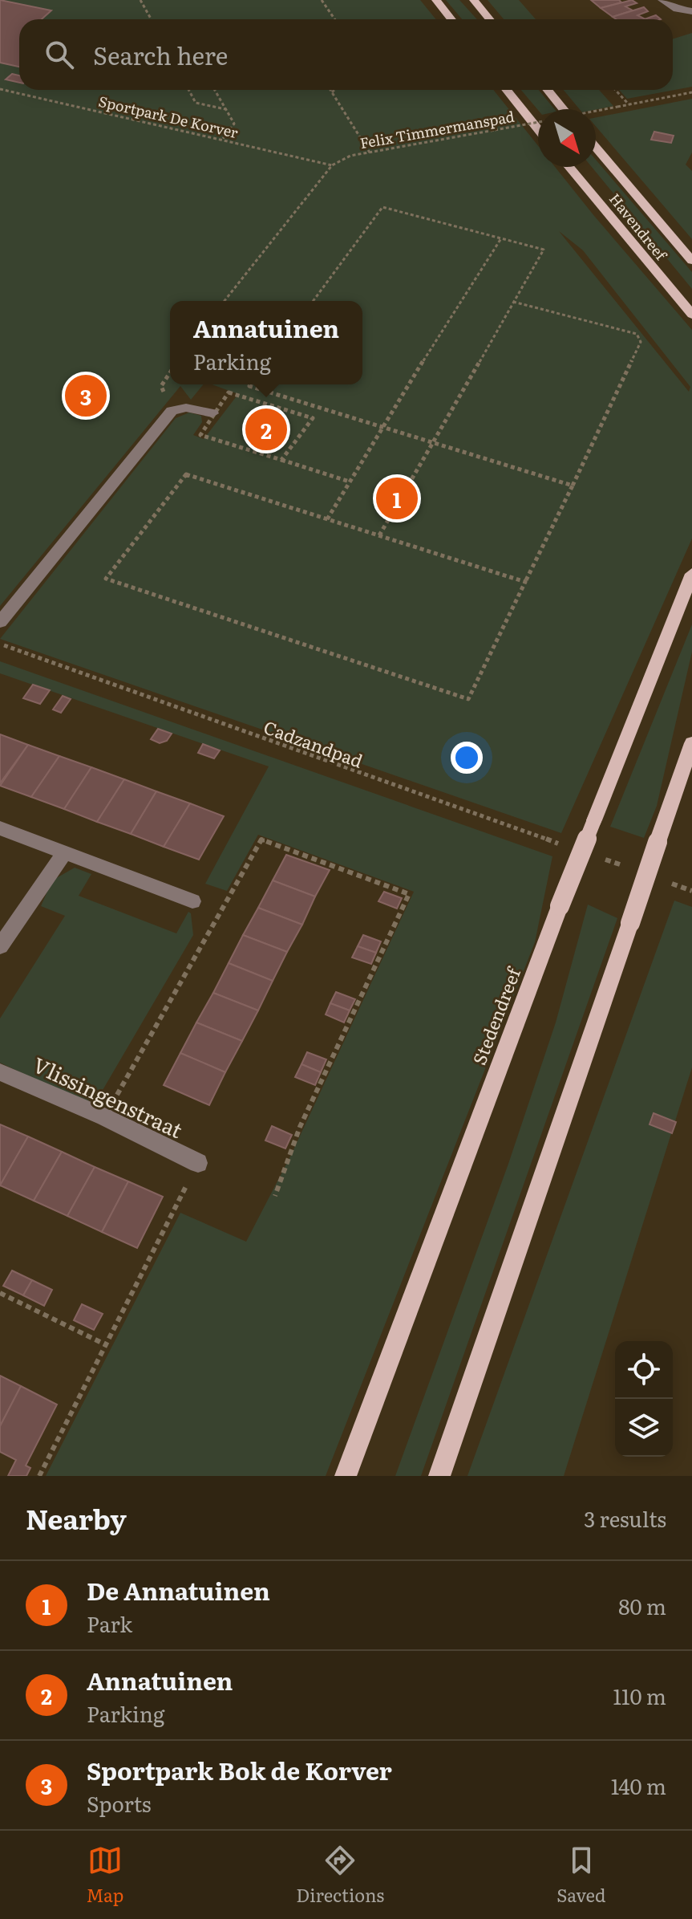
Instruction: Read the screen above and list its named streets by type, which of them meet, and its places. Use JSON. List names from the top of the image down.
{
  "streets": {
    "main road": ["Havendreef", "Stedendreef"],
    "street": ["Vlissingenstraat"],
    "path": ["Sportpark De Korver", "Felix Timmermanspad", "Cadzandpad"]
  },
  "crossings": [
    ["Sportpark De Korver", "Felix Timmermanspad"]
  ],
  "north": "bottom right",
  "page": {
    "search": "Search here",
    "popup": ["Annatuinen", "Parking"],
    "pins": ["3", "2", "1"],
    "heading": ["Nearby", "3 results"],
    "list": [
      {
        "mark": "1",
        "name": "De Annatuinen",
        "note": "Park",
        "value": "80 m"
      },
      {
        "mark": "2",
        "name": "Annatuinen",
        "note": "Parking",
        "value": "110 m"
      },
      {
        "mark": "3",
        "name": "Sportpark Bok de Korver",
        "note": "Sports",
        "value": "140 m"
      }
    ],
    "nav": ["Map", "Directions", "Saved"]
  }
}
